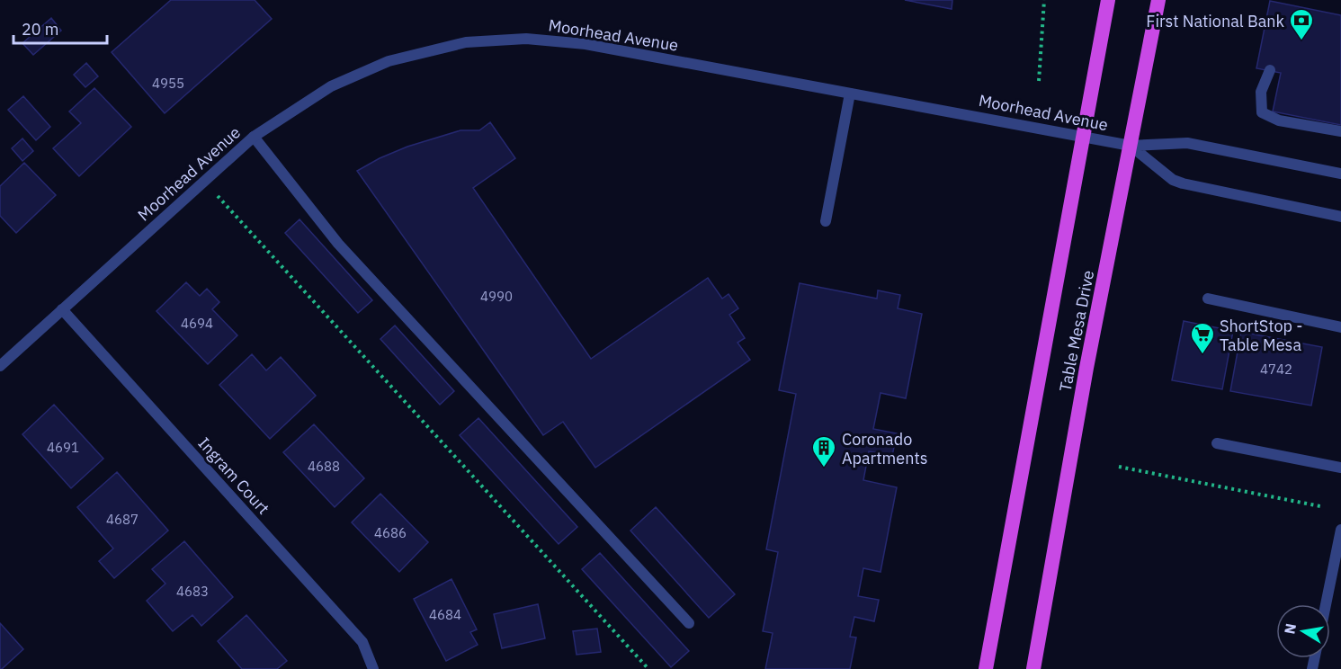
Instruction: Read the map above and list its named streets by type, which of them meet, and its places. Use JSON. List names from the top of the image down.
{
  "streets": {
    "highway": ["Table Mesa Drive"],
    "street": ["Moorhead Avenue", "Ingram Court"]
  },
  "crossings": [
    ["Moorhead Avenue", "Table Mesa Drive"],
    ["Moorhead Avenue", "Ingram Court"]
  ],
  "places": {
    "bank": ["First National Bank"],
    "supermarket": ["ShortStop - Table Mesa"],
    "building": ["Coronado Apartments"]
  },
  "house_numbers": [
    "4955",
    "4990",
    "4694",
    "4742",
    "4691",
    "4688",
    "4687",
    "4686",
    "4683",
    "4684"
  ],
  "scale_bar": "20 m",
  "north": "left"
}
